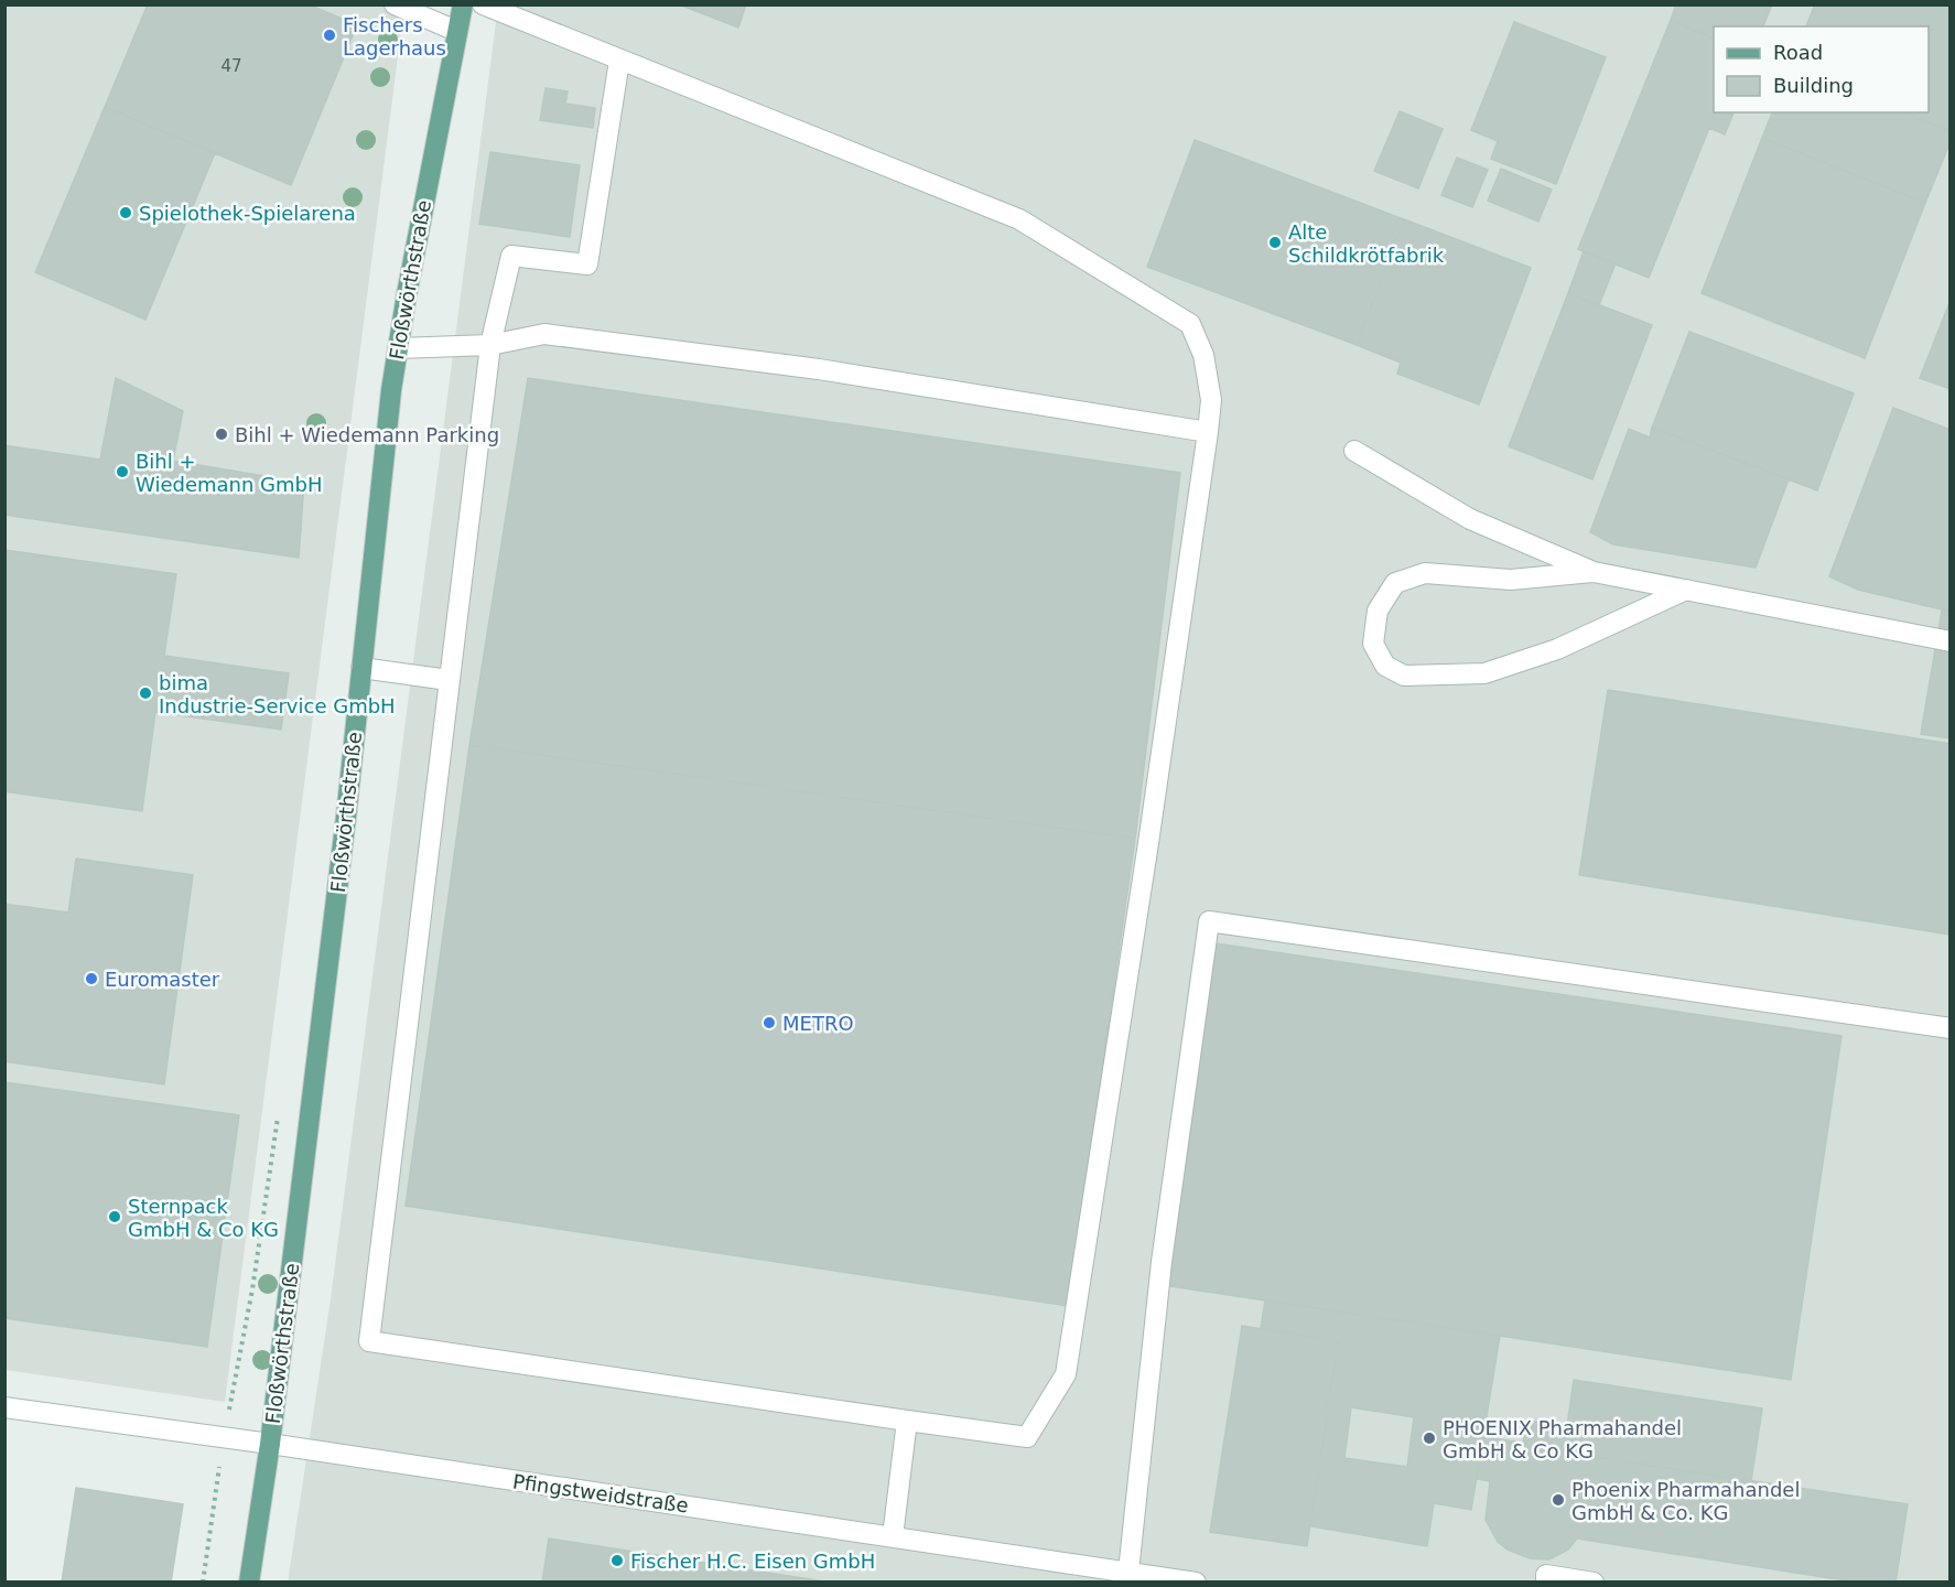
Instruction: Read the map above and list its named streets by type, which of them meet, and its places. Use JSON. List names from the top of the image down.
{
  "streets": {
    "main road": ["Floßwörthstraße"],
    "street": ["Pfingstweidstraße"]
  },
  "crossings": [
    ["Floßwörthstraße", "Pfingstweidstraße"]
  ],
  "places": [
    "Fischers Lagerhaus",
    "Spielothek-Spielarena",
    "Alte Schildkrötfabrik",
    "Bihl + Wiedemann Parking",
    "Bihl + Wiedemann GmbH",
    "bima Industrie-Service GmbH",
    "Euromaster",
    "METRO",
    "Sternpack GmbH & Co KG",
    "PHOENIX Pharmahandel GmbH & Co KG",
    "Phoenix Pharmahandel GmbH & Co. KG",
    "Fischer H.C. Eisen GmbH"
  ],
  "house_numbers": ["47"],
  "legend": ["Road", "Building"]
}
